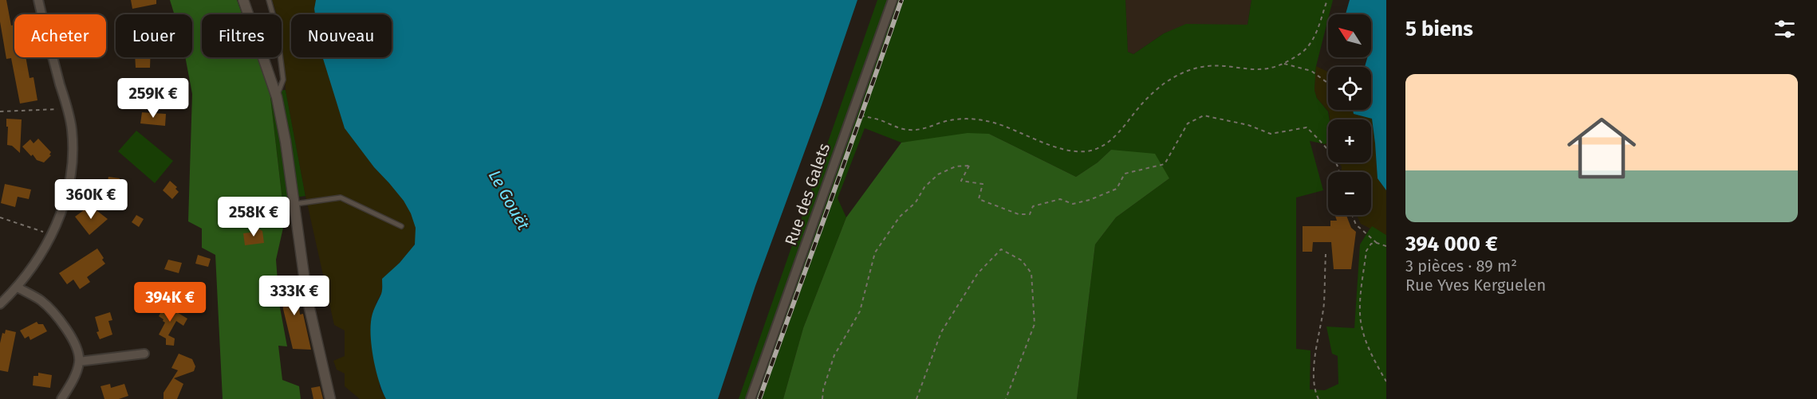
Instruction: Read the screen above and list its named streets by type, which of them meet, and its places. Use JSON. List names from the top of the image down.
{
  "streets": {
    "street": ["Rue des Galets"]
  },
  "water": ["Le Gouët"],
  "north": "top left",
  "page": {
    "heading": "5 biens",
    "map_buttons": ["+", "−"],
    "chip": [
      "Acheter",
      "Louer",
      "Filtres",
      "Nouveau"
    ],
    "list": [
      {
        "name": "394 000 €",
        "note": "3 pièces · 89 m² · Rue Yves Kerguelen"
      }
    ],
    "price": [
      "259K €",
      "360K €",
      "258K €",
      "333K €",
      "394K €"
    ]
  }
}
